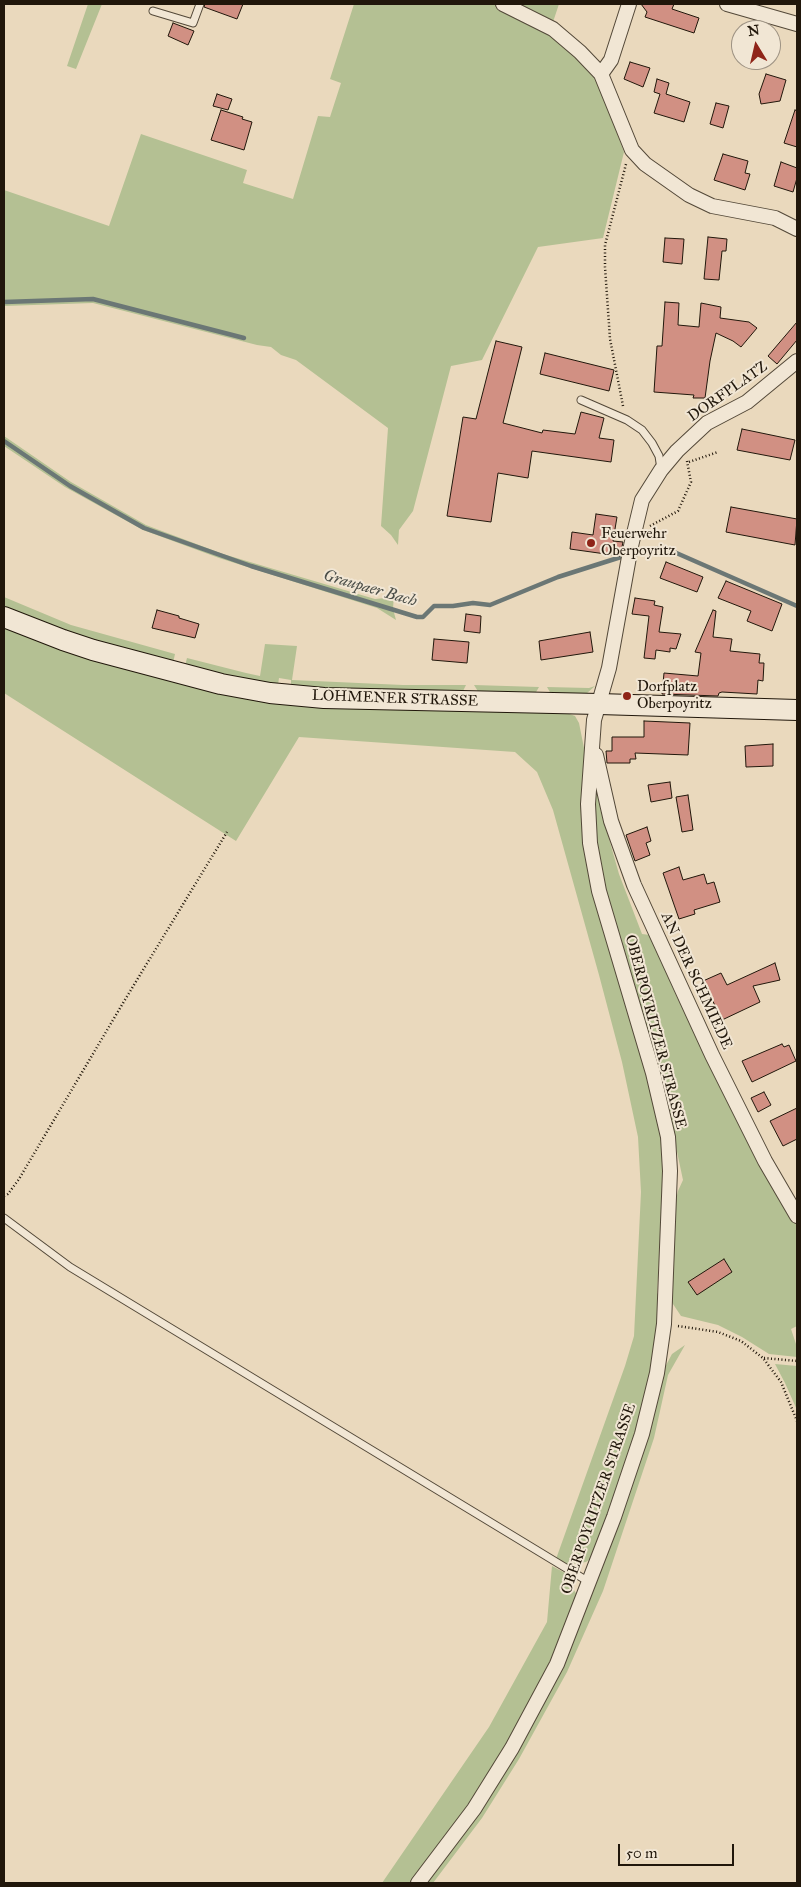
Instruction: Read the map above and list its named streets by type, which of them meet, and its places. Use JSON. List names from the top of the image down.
{
  "streets": {
    "main road": ["LOHMENER STRASSE"],
    "street": ["DORFPLATZ", "AN DER SCHMIEDE", "OBERPOYRITZER STRASSE"]
  },
  "crossings": [
    ["DORFPLATZ", "LOHMENER STRASSE"],
    ["DORFPLATZ", "OBERPOYRITZER STRASSE"],
    ["LOHMENER STRASSE", "OBERPOYRITZER STRASSE"],
    ["AN DER SCHMIEDE", "OBERPOYRITZER STRASSE"]
  ],
  "water": ["Graupaer Bach"],
  "places": ["Feuerwehr Oberpoyritz", "Dorfplatz Oberpoyritz"],
  "scale_bar": "50 m",
  "north": "top"
}
